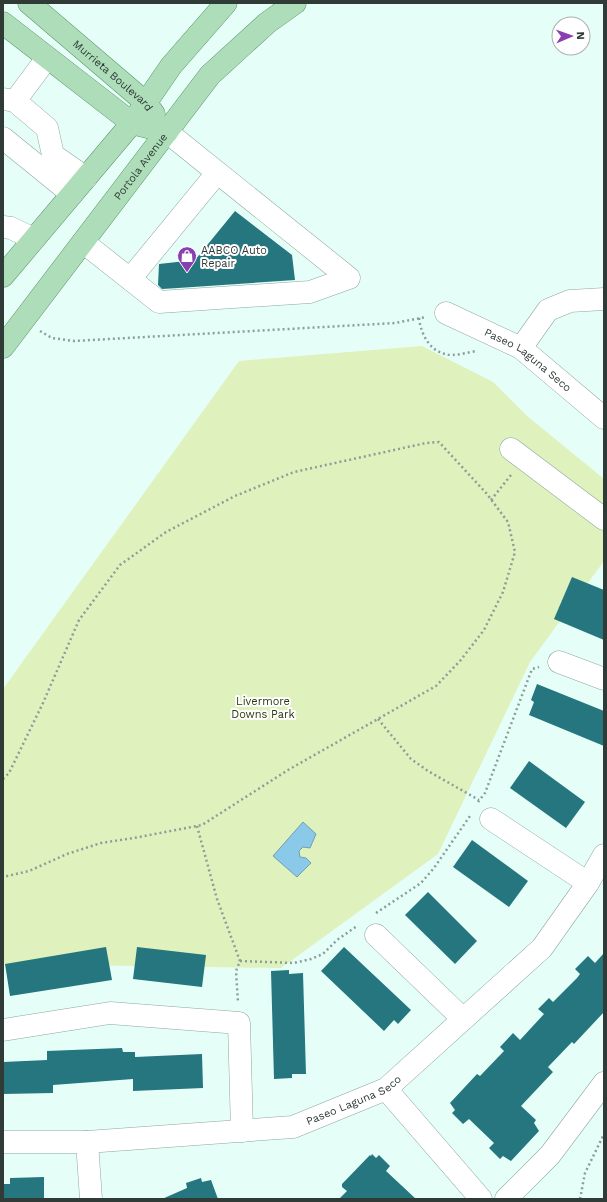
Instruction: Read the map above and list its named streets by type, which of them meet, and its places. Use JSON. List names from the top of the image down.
{
  "streets": {
    "main road": ["Murrieta Boulevard", "Portola Avenue"],
    "street": ["Paseo Laguna Seco"]
  },
  "crossings": [
    ["Murrieta Boulevard", "Portola Avenue"]
  ],
  "parks": ["Livermore Downs Park"],
  "places": {
    "shop": ["AABCO Auto Repair"]
  },
  "north": "right"
}
